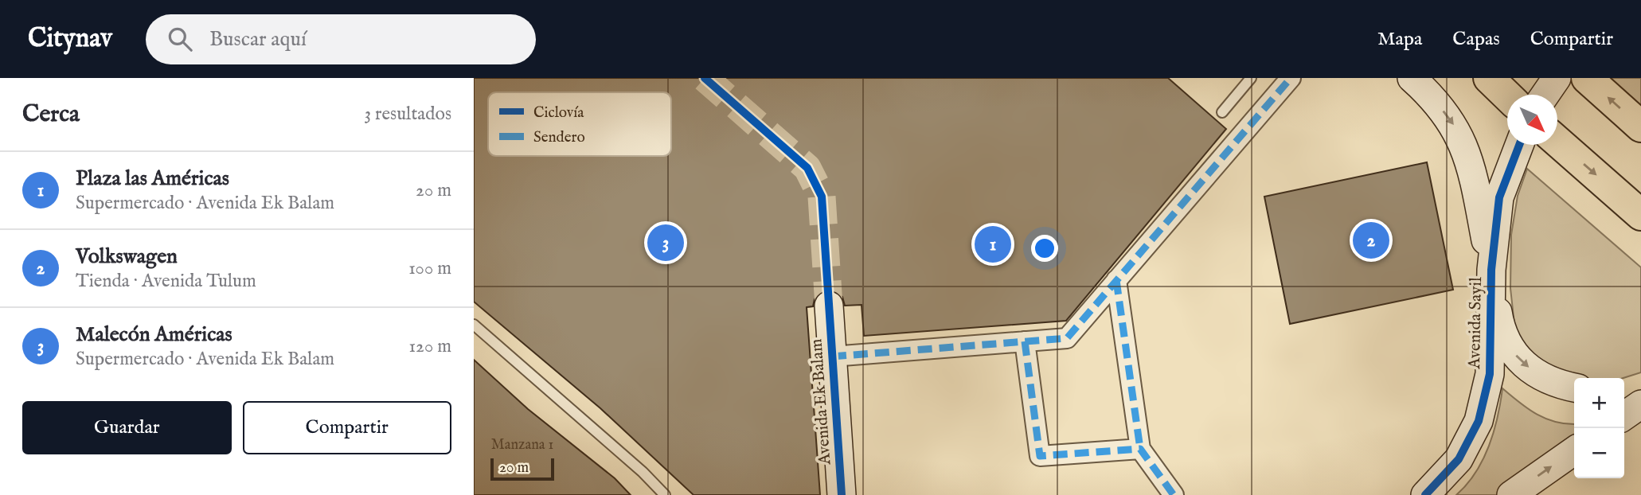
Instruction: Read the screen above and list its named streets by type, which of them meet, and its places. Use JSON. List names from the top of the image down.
{
  "streets": {
    "street": ["Avenida Sayil", "Avenida Ek Balam"]
  },
  "house_numbers": ["Manzana 1"],
  "legend": ["Ciclovía", "Sendero"],
  "scale_bar": "20 m",
  "north": "bottom right",
  "page": {
    "header": "Citynav",
    "search": "Buscar aquí",
    "nav": ["Mapa", "Capas", "Compartir"],
    "heading": ["Cerca", "3 resultados"],
    "list": [
      {
        "mark": "1",
        "name": "Plaza las Américas",
        "note": "Supermercado · Avenida Ek Balam",
        "value": "20 m"
      },
      {
        "mark": "2",
        "name": "Volkswagen",
        "note": "Tienda · Avenida Tulum",
        "value": "100 m"
      },
      {
        "mark": "3",
        "name": "Malecón Américas",
        "note": "Supermercado · Avenida Ek Balam",
        "value": "120 m"
      }
    ],
    "pins": ["2", "3", "1"],
    "map_buttons": ["+", "−"],
    "buttons": ["Guardar", "Compartir"],
    "scale": "20 m"
  }
}
